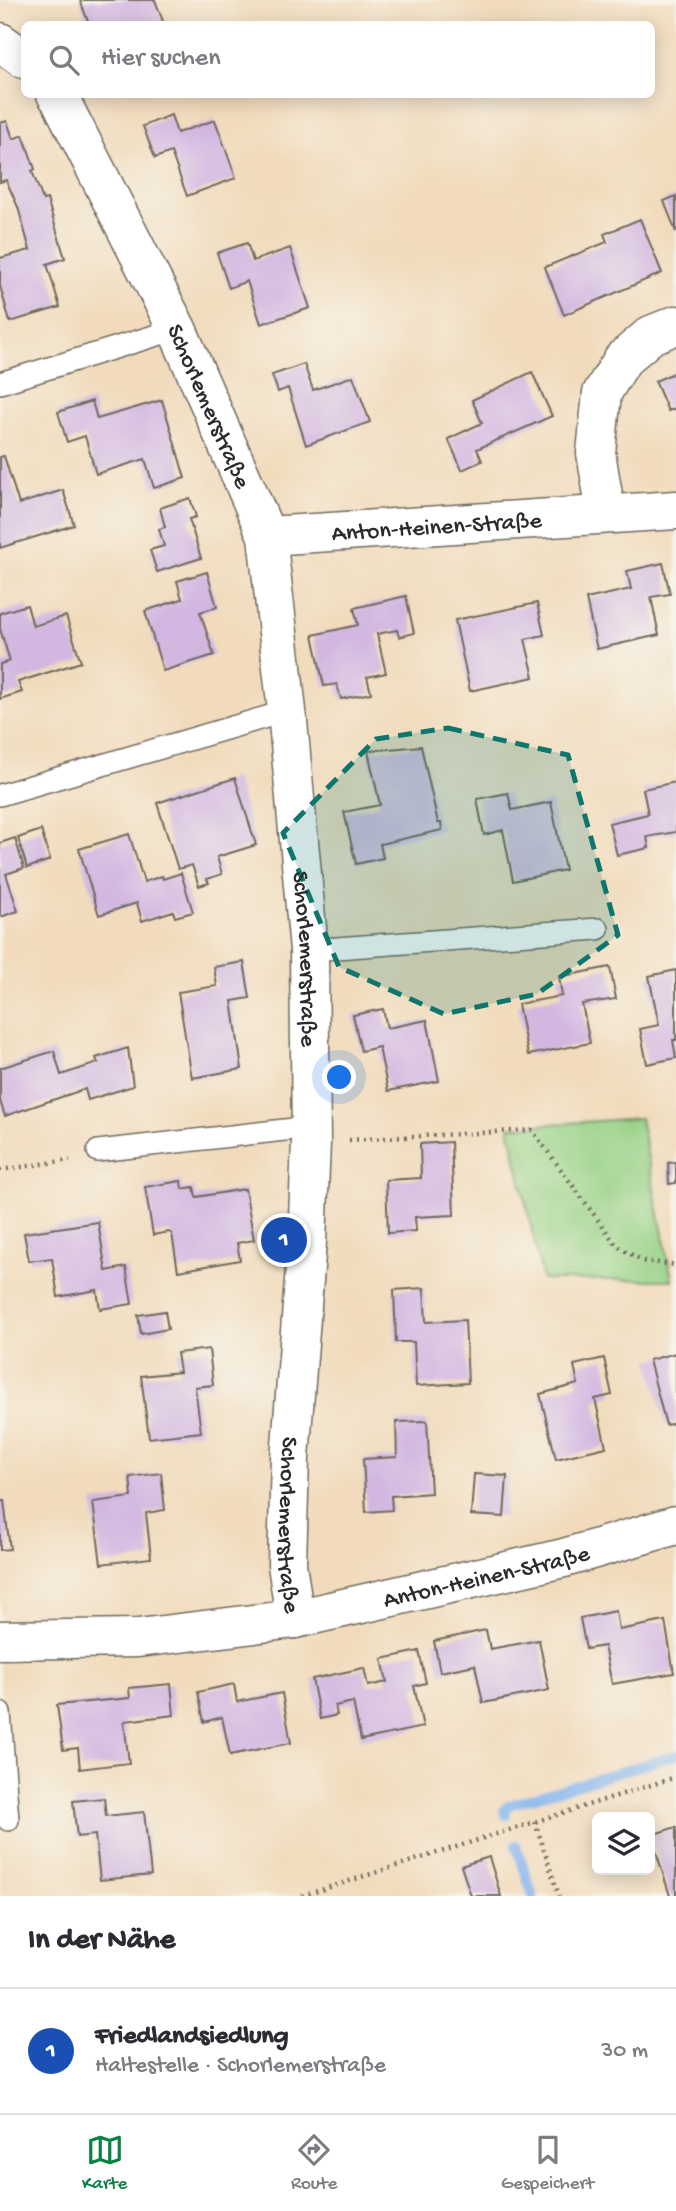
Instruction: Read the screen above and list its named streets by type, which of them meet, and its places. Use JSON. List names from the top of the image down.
{
  "streets": {
    "street": ["Schorlemerstraße", "Anton-Heinen-Straße"]
  },
  "crossings": [
    ["Schorlemerstraße", "Anton-Heinen-Straße"]
  ],
  "page": {
    "search": "Hier suchen",
    "pins": "1",
    "heading": "In der Nähe",
    "list": [
      {
        "mark": "1",
        "name": "Friedlandsiedlung",
        "note": "Haltestelle · Schorlemerstraße",
        "value": "30 m"
      }
    ],
    "nav": ["Karte", "Route", "Gespeichert"]
  }
}
